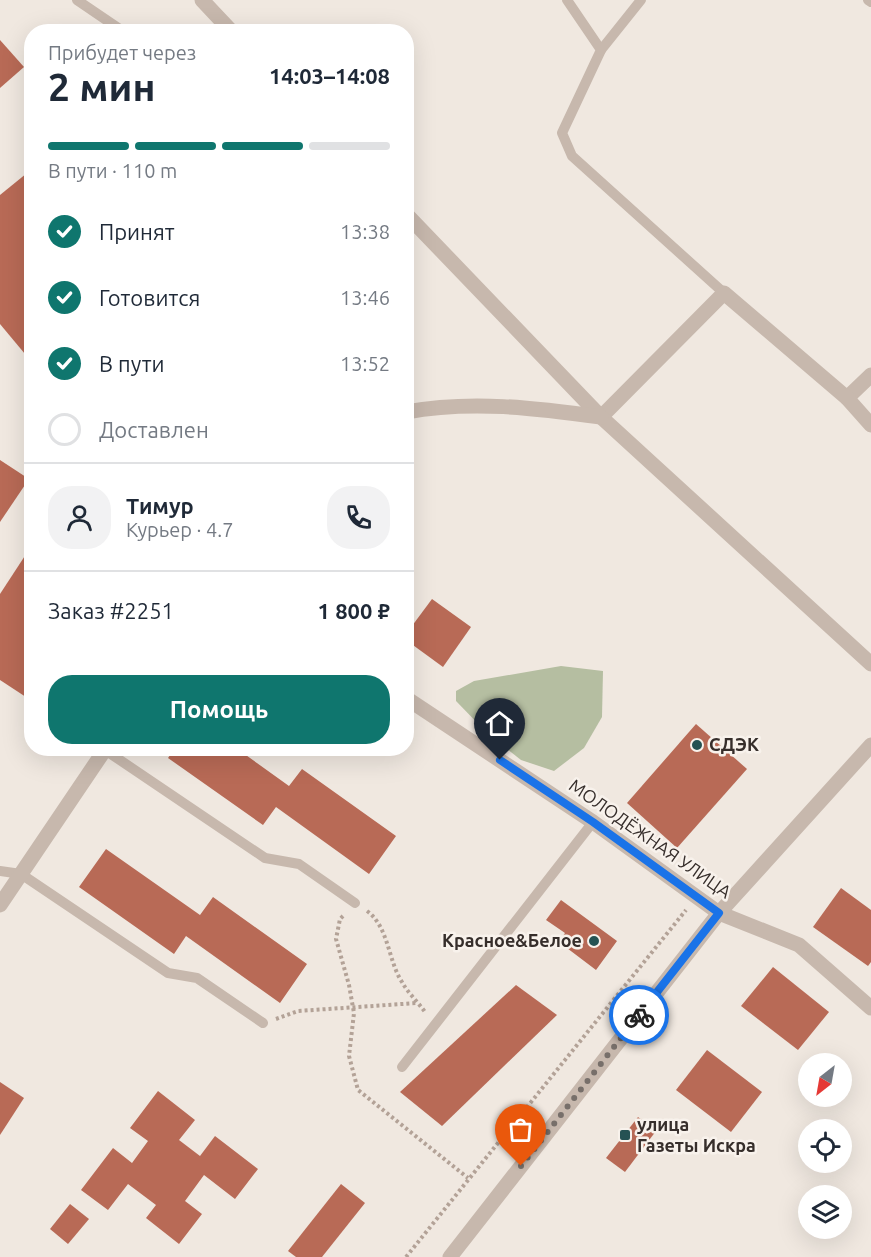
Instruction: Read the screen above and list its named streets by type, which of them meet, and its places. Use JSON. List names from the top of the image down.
{
  "streets": {
    "street": ["МОЛОДЁЖНАЯ УЛИЦА"]
  },
  "places": {
    "other": ["СДЭК", "Красное&Белое"],
    "transit": ["улица Газеты Искра"]
  },
  "north": "bottom left",
  "page": {
    "heading": ["2 мин", "Прибудет через", "14:03–14:08"],
    "panel": [
      "Тимур",
      "Курьер · 4.7",
      "Заказ #2251",
      "1 800 ₽"
    ],
    "bar": "В пути · 110 m",
    "list": [
      ["Принят", "13:38"],
      ["Готовится", "13:46"],
      ["В пути", "13:52"],
      "Доставлен"
    ],
    "buttons": "Помощь"
  }
}
